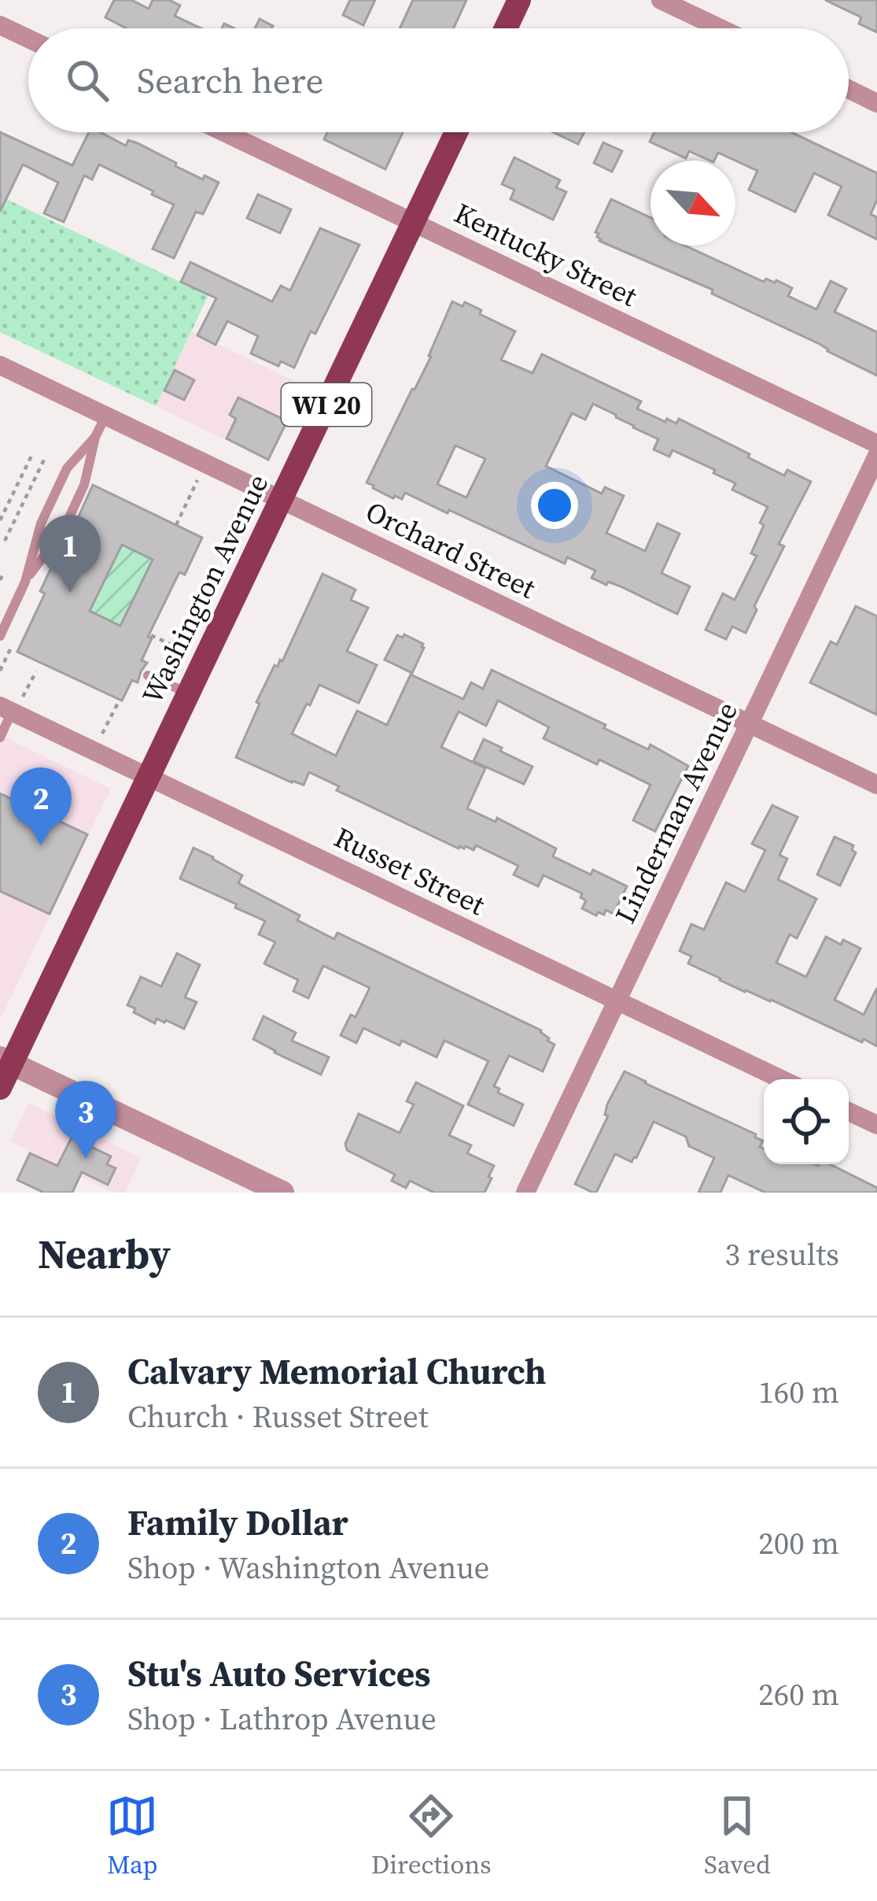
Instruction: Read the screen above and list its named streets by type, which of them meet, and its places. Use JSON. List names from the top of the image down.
{
  "streets": {
    "main road": ["WI 20", "Washington Avenue"],
    "street": [
      "Kentucky Street",
      "Orchard Street",
      "Linderman Avenue",
      "Russet Street"
    ]
  },
  "crossings": [
    ["Kentucky Street", "Washington Avenue"],
    ["Orchard Street", "Washington Avenue"],
    ["Orchard Street", "Linderman Avenue"],
    ["Washington Avenue", "Russet Street"],
    ["Linderman Avenue", "Russet Street"]
  ],
  "north": "bottom right",
  "page": {
    "search": "Search here",
    "pins": ["1", "2", "3"],
    "heading": ["Nearby", "3 results"],
    "list": [
      {
        "mark": "1",
        "name": "Calvary Memorial Church",
        "note": "Church · Russet Street",
        "value": "160 m"
      },
      {
        "mark": "2",
        "name": "Family Dollar",
        "note": "Shop · Washington Avenue",
        "value": "200 m"
      },
      {
        "mark": "3",
        "name": "Stu's Auto Services",
        "note": "Shop · Lathrop Avenue",
        "value": "260 m"
      }
    ],
    "nav": ["Map", "Directions", "Saved"]
  }
}
